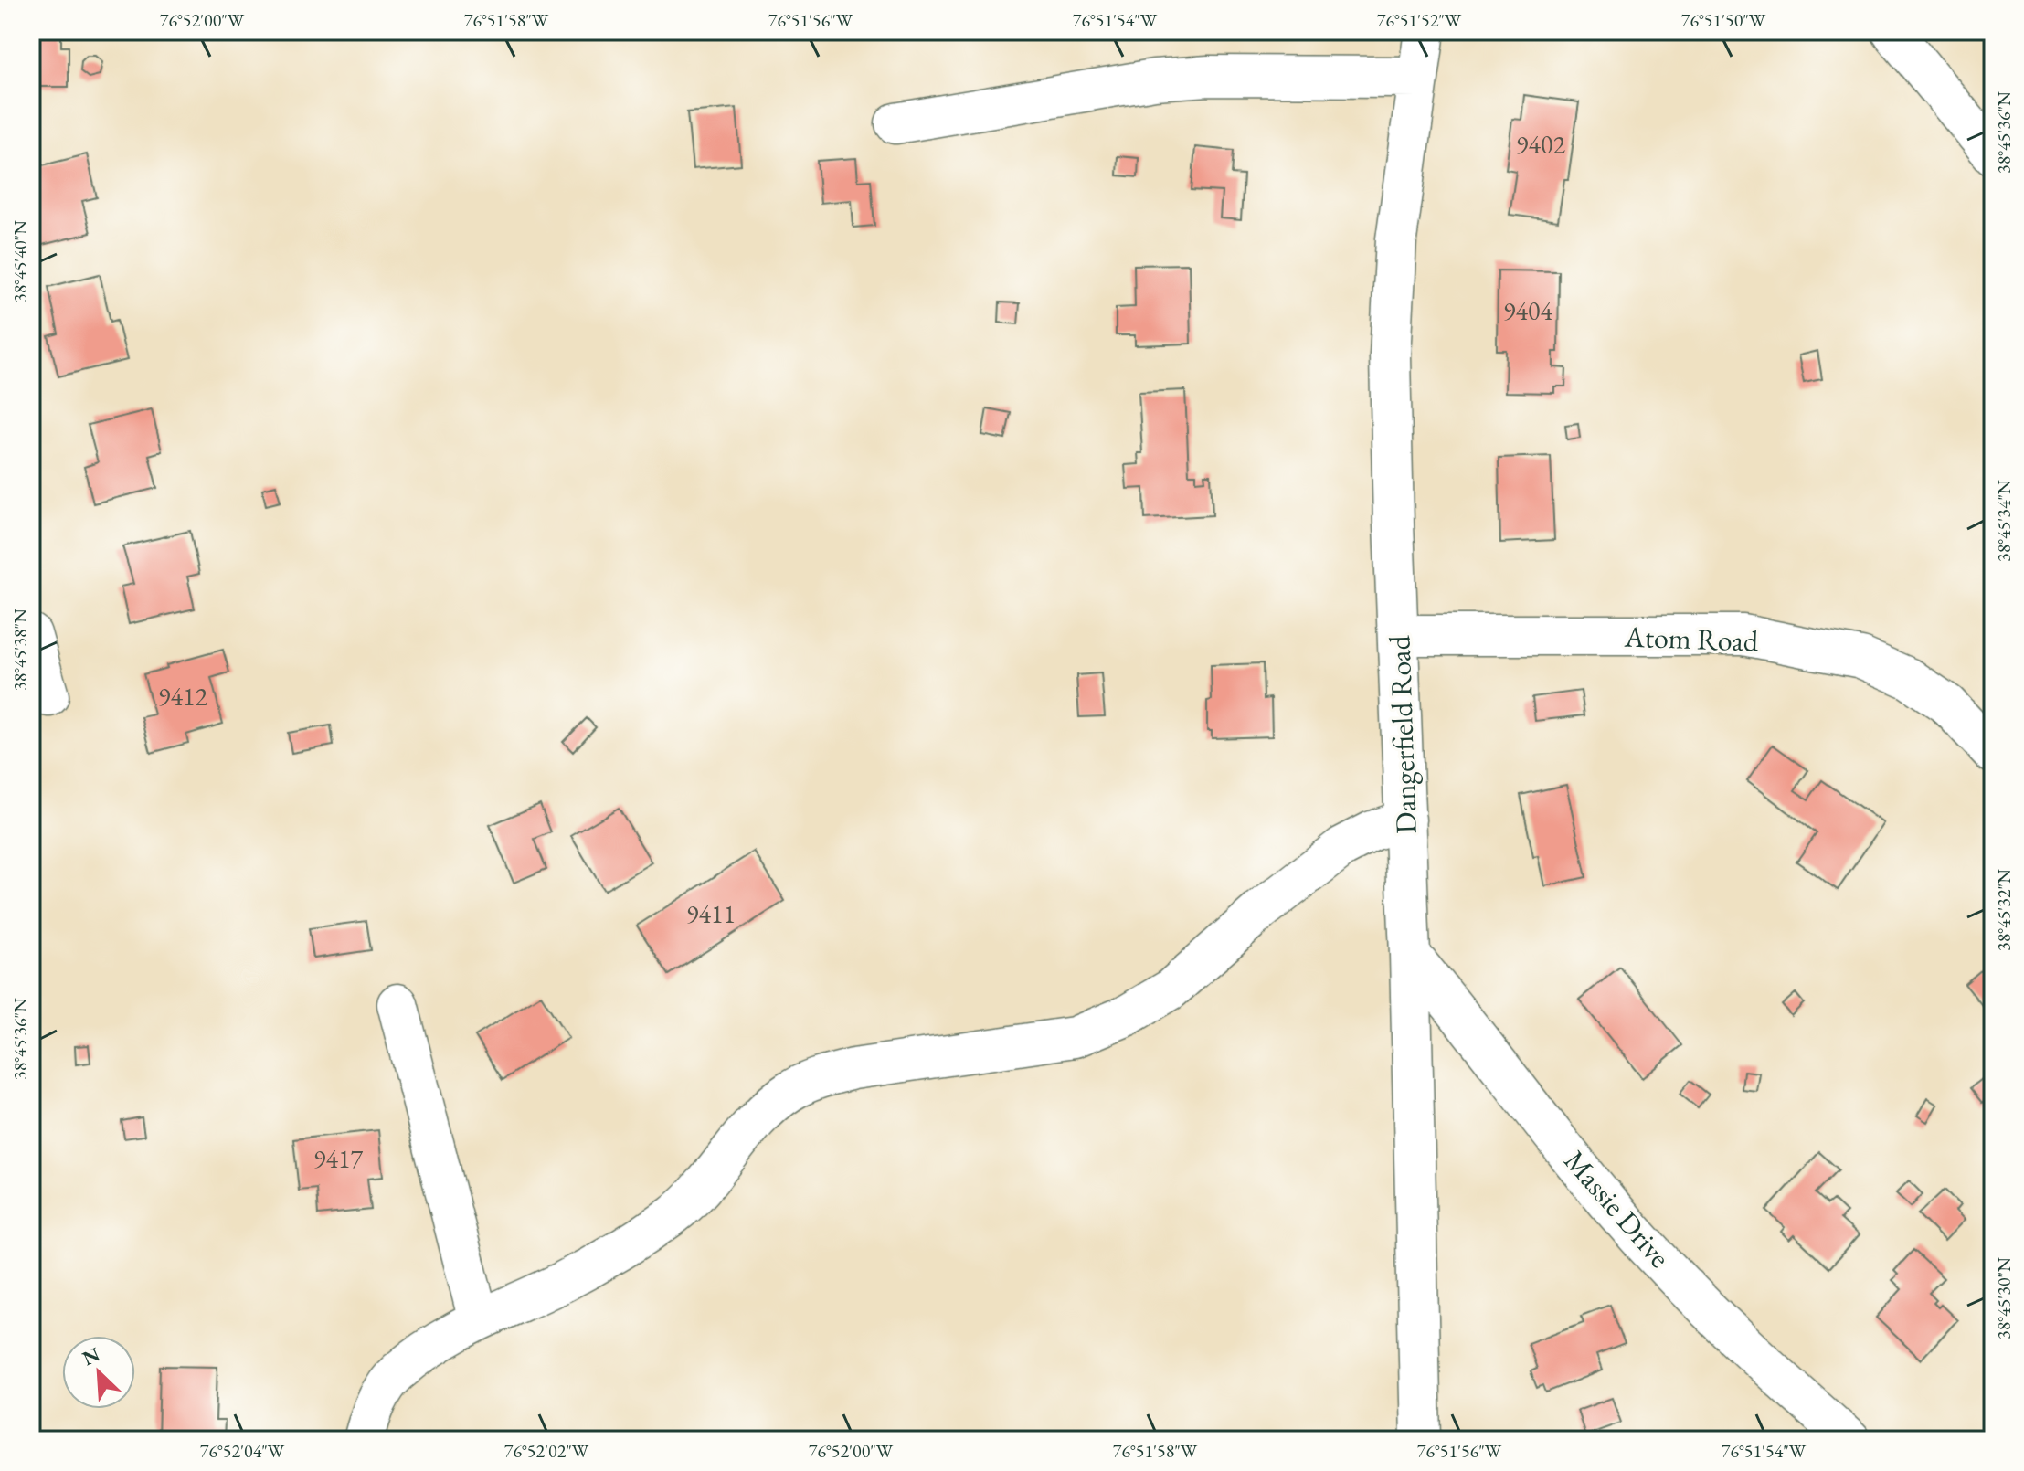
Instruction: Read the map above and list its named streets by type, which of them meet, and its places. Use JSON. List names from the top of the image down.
{
  "streets": {
    "street": ["Atom Road", "Dangerfield Road", "Massie Drive"]
  },
  "crossings": [
    ["Atom Road", "Dangerfield Road"],
    ["Dangerfield Road", "Massie Drive"]
  ],
  "house_numbers": [
    "9402",
    "9404",
    "9412",
    "9411",
    "9417"
  ],
  "north": "top left",
  "coordinates": [
    "76°52'00\"W",
    "76°51'58\"W",
    "76°51'56\"W",
    "76°51'54\"W",
    "76°51'52\"W",
    "76°51'50\"W",
    "38°45'36\"N",
    "38°45'40\"N",
    "38°45'34\"N",
    "38°45'38\"N",
    "38°45'32\"N",
    "38°45'30\"N",
    "76°52'04\"W",
    "76°52'02\"W"
  ]
}
